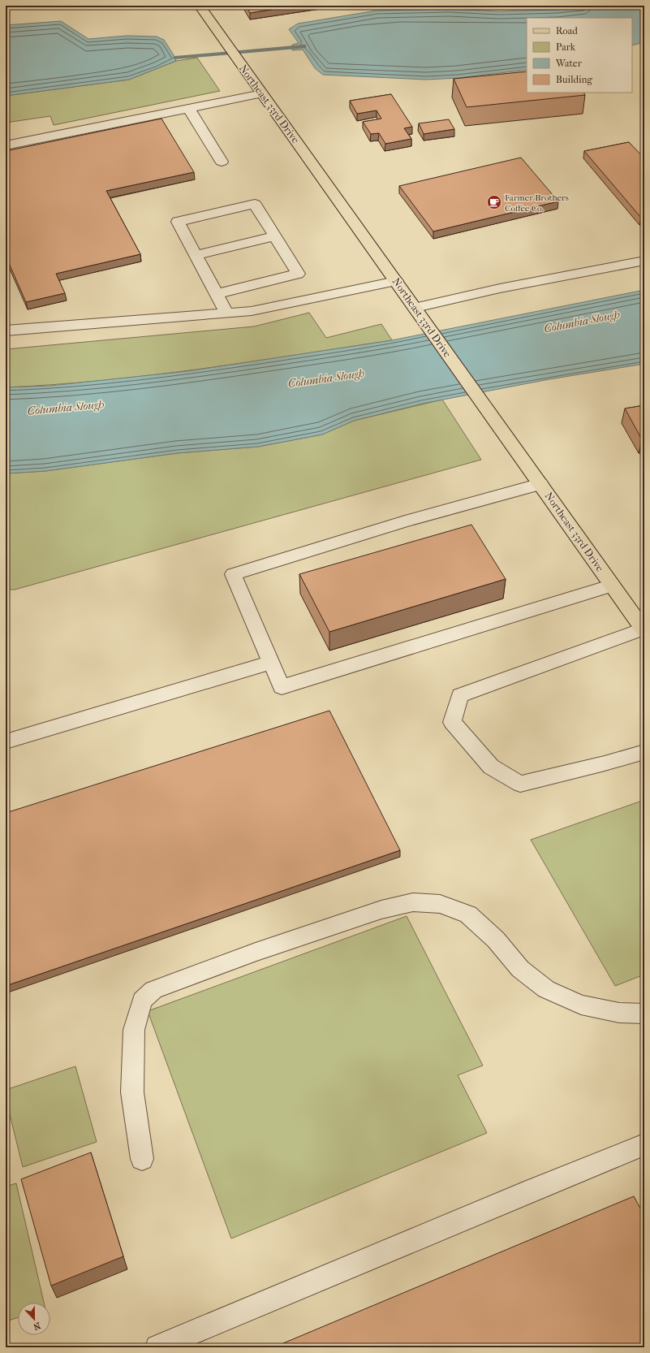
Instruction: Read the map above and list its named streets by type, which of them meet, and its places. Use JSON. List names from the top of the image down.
{
  "streets": {
    "main road": ["Northeast 33rd Drive"]
  },
  "water": ["Columbia Slough"],
  "places": {
    "cafe": ["Farmer Brothers Coffee Co."]
  },
  "legend": [
    "Road",
    "Park",
    "Water",
    "Building"
  ],
  "north": "bottom"
}
